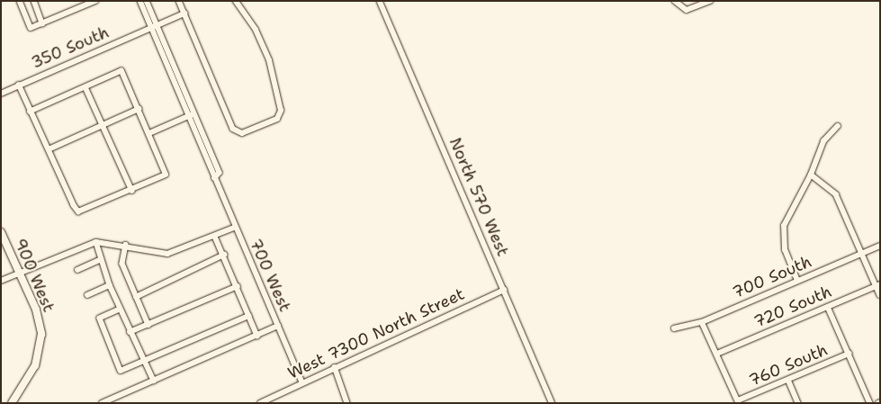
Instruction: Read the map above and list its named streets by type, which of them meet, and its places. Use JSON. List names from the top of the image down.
{
  "streets": {
    "street": [
      "350 South",
      "North 570 West",
      "900 West",
      "700 West",
      "700 South",
      "720 South",
      "West 7300 North Street",
      "760 South"
    ]
  },
  "crossings": [
    ["350 South", "700 West"],
    ["North 570 West", "West 7300 North Street"],
    ["700 West", "West 7300 North Street"]
  ]
}
